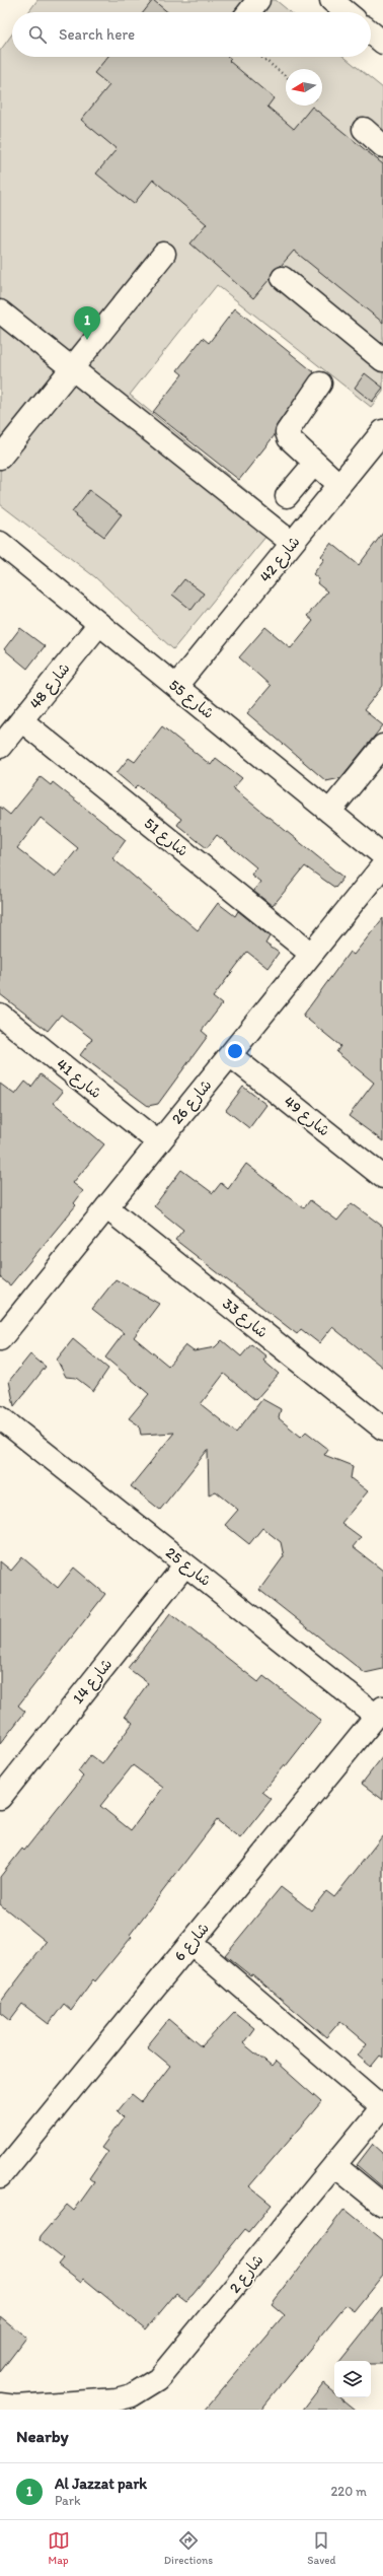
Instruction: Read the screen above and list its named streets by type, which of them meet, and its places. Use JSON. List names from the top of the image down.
{
  "streets": {
    "street": [
      "شارع 42",
      "شارع 48",
      "شارع 55",
      "شارع 51",
      "شارع 41",
      "شارع 26",
      "شارع 49",
      "شارع 33",
      "شارع 25",
      "شارع 14",
      "شارع 6",
      "شارع 2"
    ]
  },
  "crossings": [
    ["شارع 42", "شارع 55"],
    ["شارع 48", "شارع 55"],
    ["شارع 48", "شارع 51"],
    ["شارع 51", "شارع 26"],
    ["شارع 41", "شارع 26"],
    ["شارع 26", "شارع 49"],
    ["شارع 26", "شارع 33"],
    ["شارع 25", "شارع 14"],
    ["شارع 25", "شارع 6"]
  ],
  "north": "left",
  "page": {
    "search": "Search here",
    "pins": "1",
    "heading": "Nearby",
    "list": [
      {
        "mark": "1",
        "name": "Al Jazzat park",
        "note": "Park",
        "value": "220 m"
      }
    ],
    "nav": ["Map", "Directions", "Saved"]
  }
}
